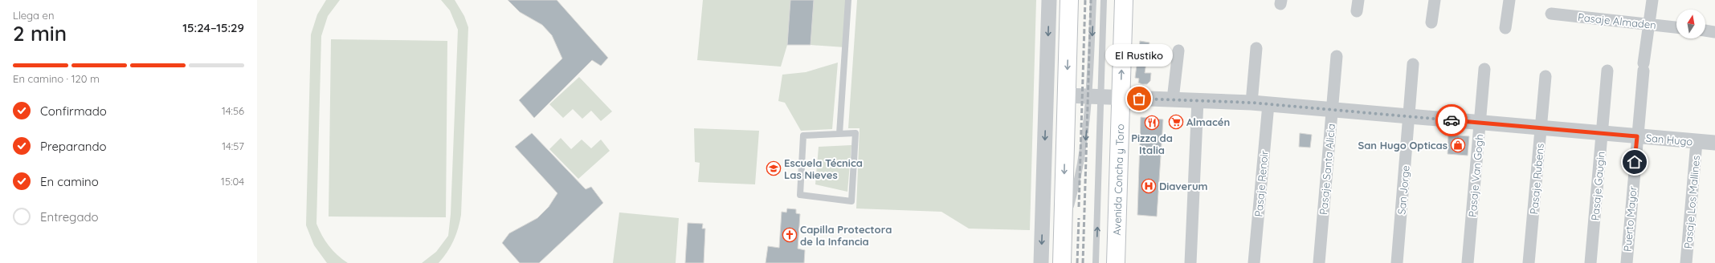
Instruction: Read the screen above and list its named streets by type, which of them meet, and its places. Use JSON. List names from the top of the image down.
{
  "streets": {
    "main road": ["Avenida Concha y Toro"],
    "street": [
      "Pasaje Almaden",
      "San Hugo",
      "Pasaje Santa Alicia",
      "Pasaje Van Gogh",
      "Pasaje Rubens",
      "Pasaje Renoir",
      "Pasaje Gaugin",
      "San Jorge",
      "Pasaje Los Mallines",
      "Puerto Mayor"
    ]
  },
  "crossings": [
    ["Pasaje Almaden", "Puerto Mayor"],
    ["San Hugo", "Pasaje Santa Alicia"],
    ["San Hugo", "Pasaje Van Gogh"],
    ["San Hugo", "Pasaje Rubens"],
    ["San Hugo", "Avenida Concha y Toro"],
    ["San Hugo", "Pasaje Renoir"],
    ["San Hugo", "Pasaje Gaugin"],
    ["San Hugo", "San Jorge"],
    ["San Hugo", "Pasaje Los Mallines"],
    ["San Hugo", "Puerto Mayor"]
  ],
  "places": {
    "other": ["El Rustiko"],
    "supermarket": ["Almacén"],
    "restaurant": ["Pizza da Italia"],
    "shop": ["San Hugo Opticas"],
    "school or university": ["Escuela Técnica Las Nieves"],
    "hospital": ["Diaverum"],
    "church": ["Capilla Protectora de la Infancia"]
  },
  "north": "top",
  "page": {
    "heading": ["2 min", "Llega en", "15:24–15:29"],
    "bubble": "El Rustiko",
    "bar": "En camino · 120 m",
    "list": [
      ["Confirmado", "14:56"],
      ["Preparando", "14:57"],
      ["En camino", "15:04"],
      "Entregado"
    ]
  }
}
